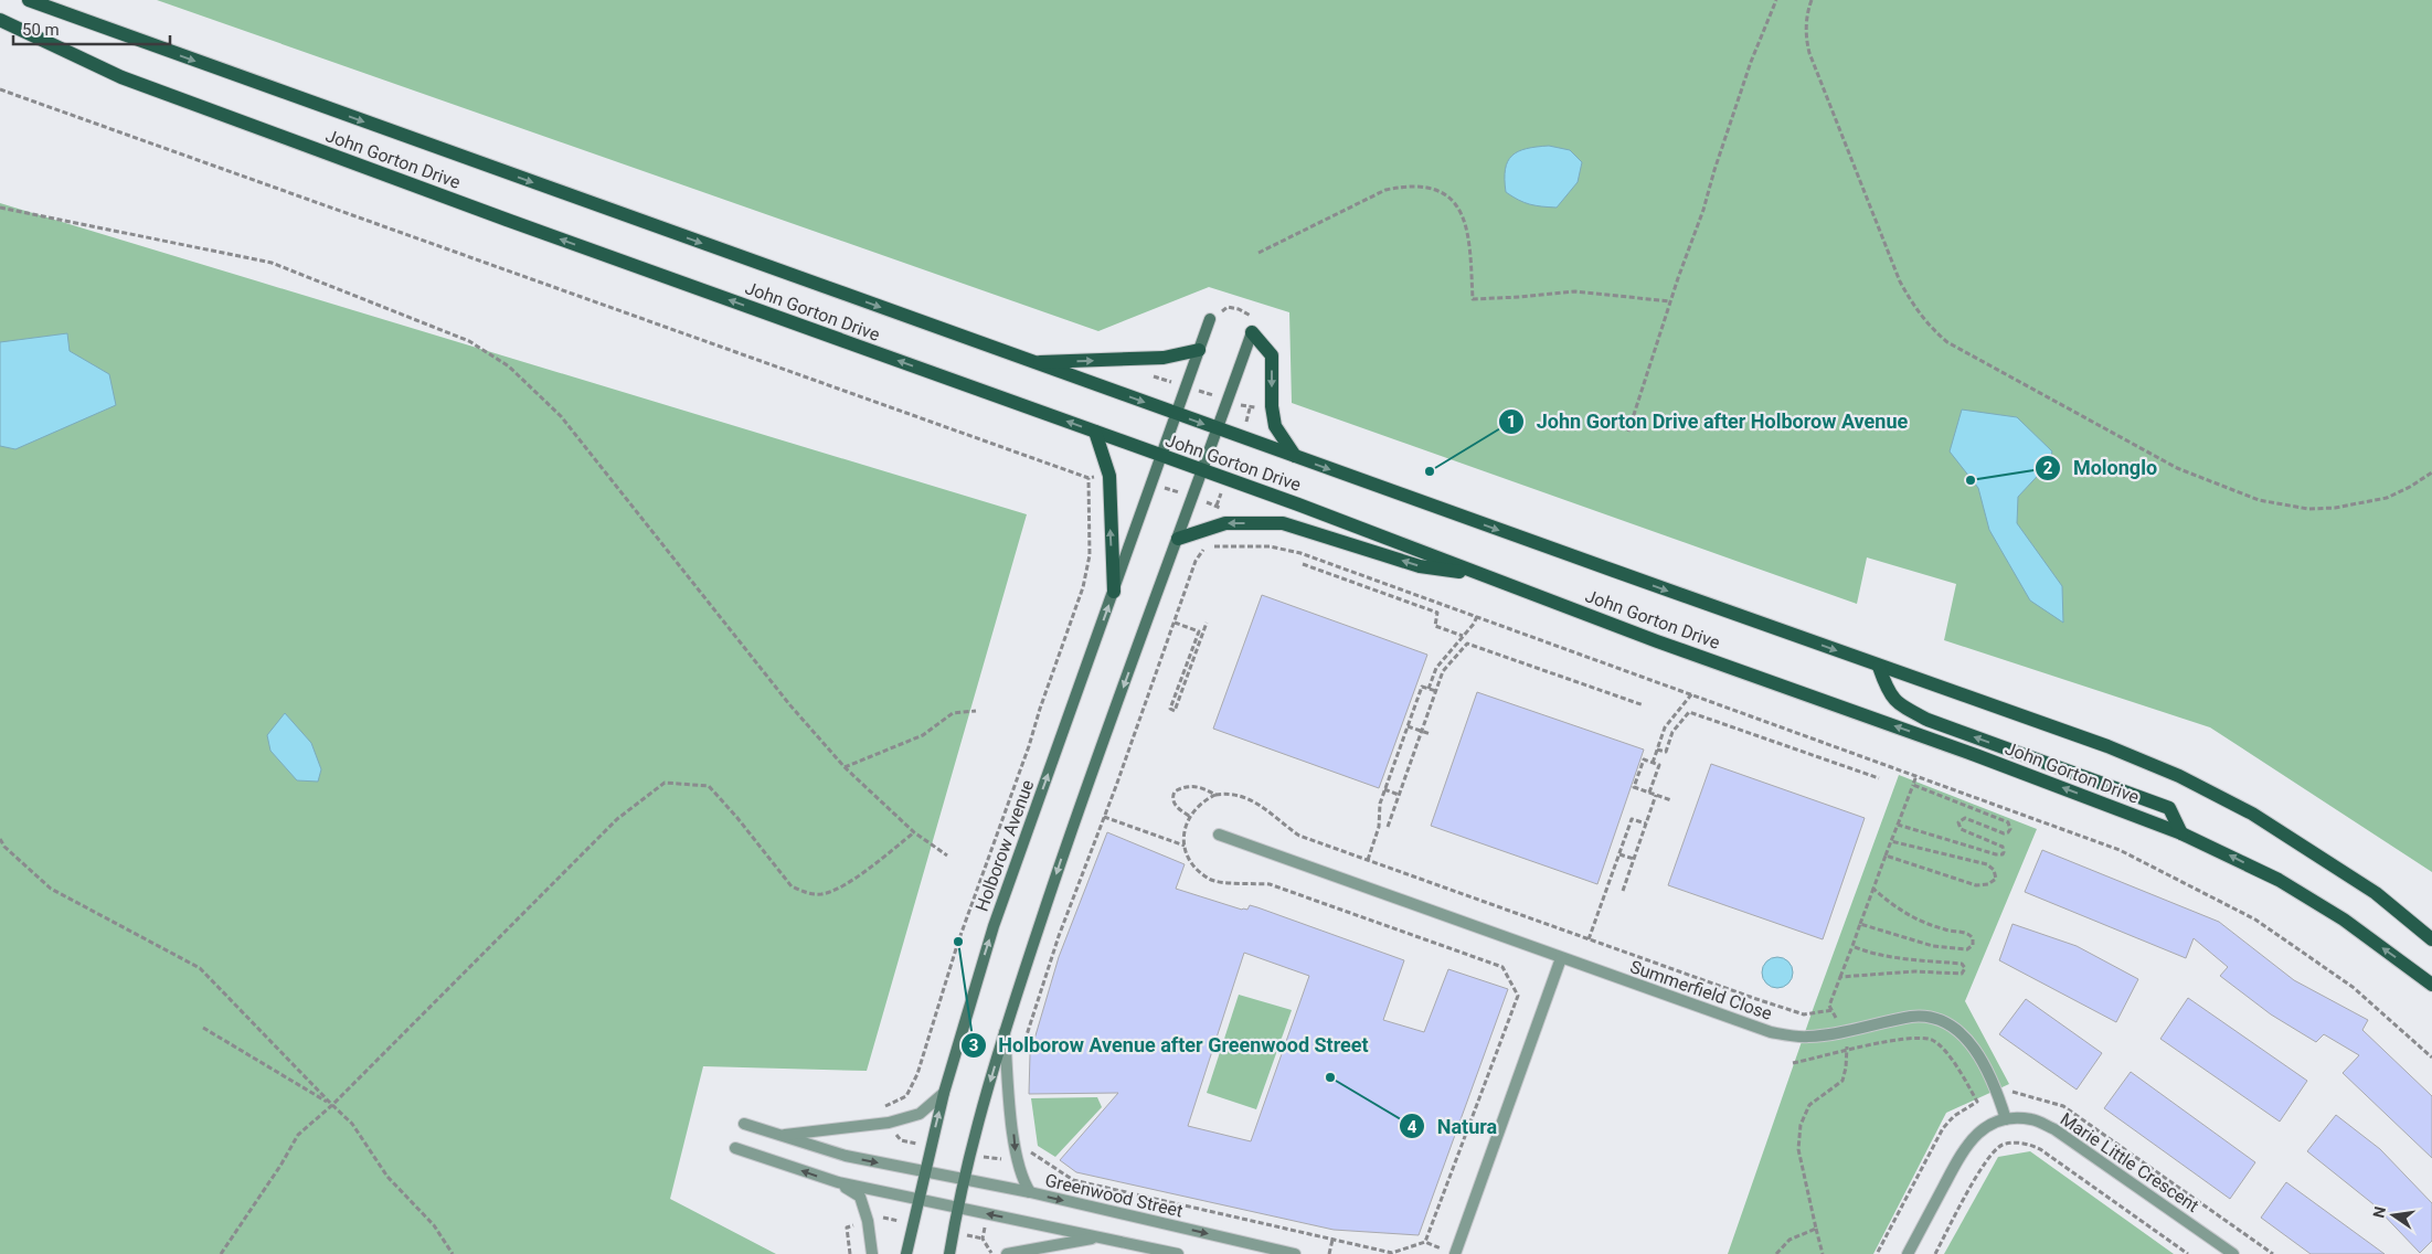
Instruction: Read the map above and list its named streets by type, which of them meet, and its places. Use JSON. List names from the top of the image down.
{
  "streets": {
    "main road": ["John Gorton Drive", "Holborow Avenue"],
    "street": ["Summerfield Close", "Marie Little Crescent", "Greenwood Street"]
  },
  "crossings": [
    ["John Gorton Drive", "Holborow Avenue"],
    ["Holborow Avenue", "Greenwood Street"],
    ["Summerfield Close", "Marie Little Crescent"]
  ],
  "places": [
    "John Gorton Drive after Holborow Avenue",
    "Molonglo",
    "Holborow Avenue after Greenwood Street",
    "Natura"
  ],
  "scale_bar": "50 m",
  "north": "left"
}
